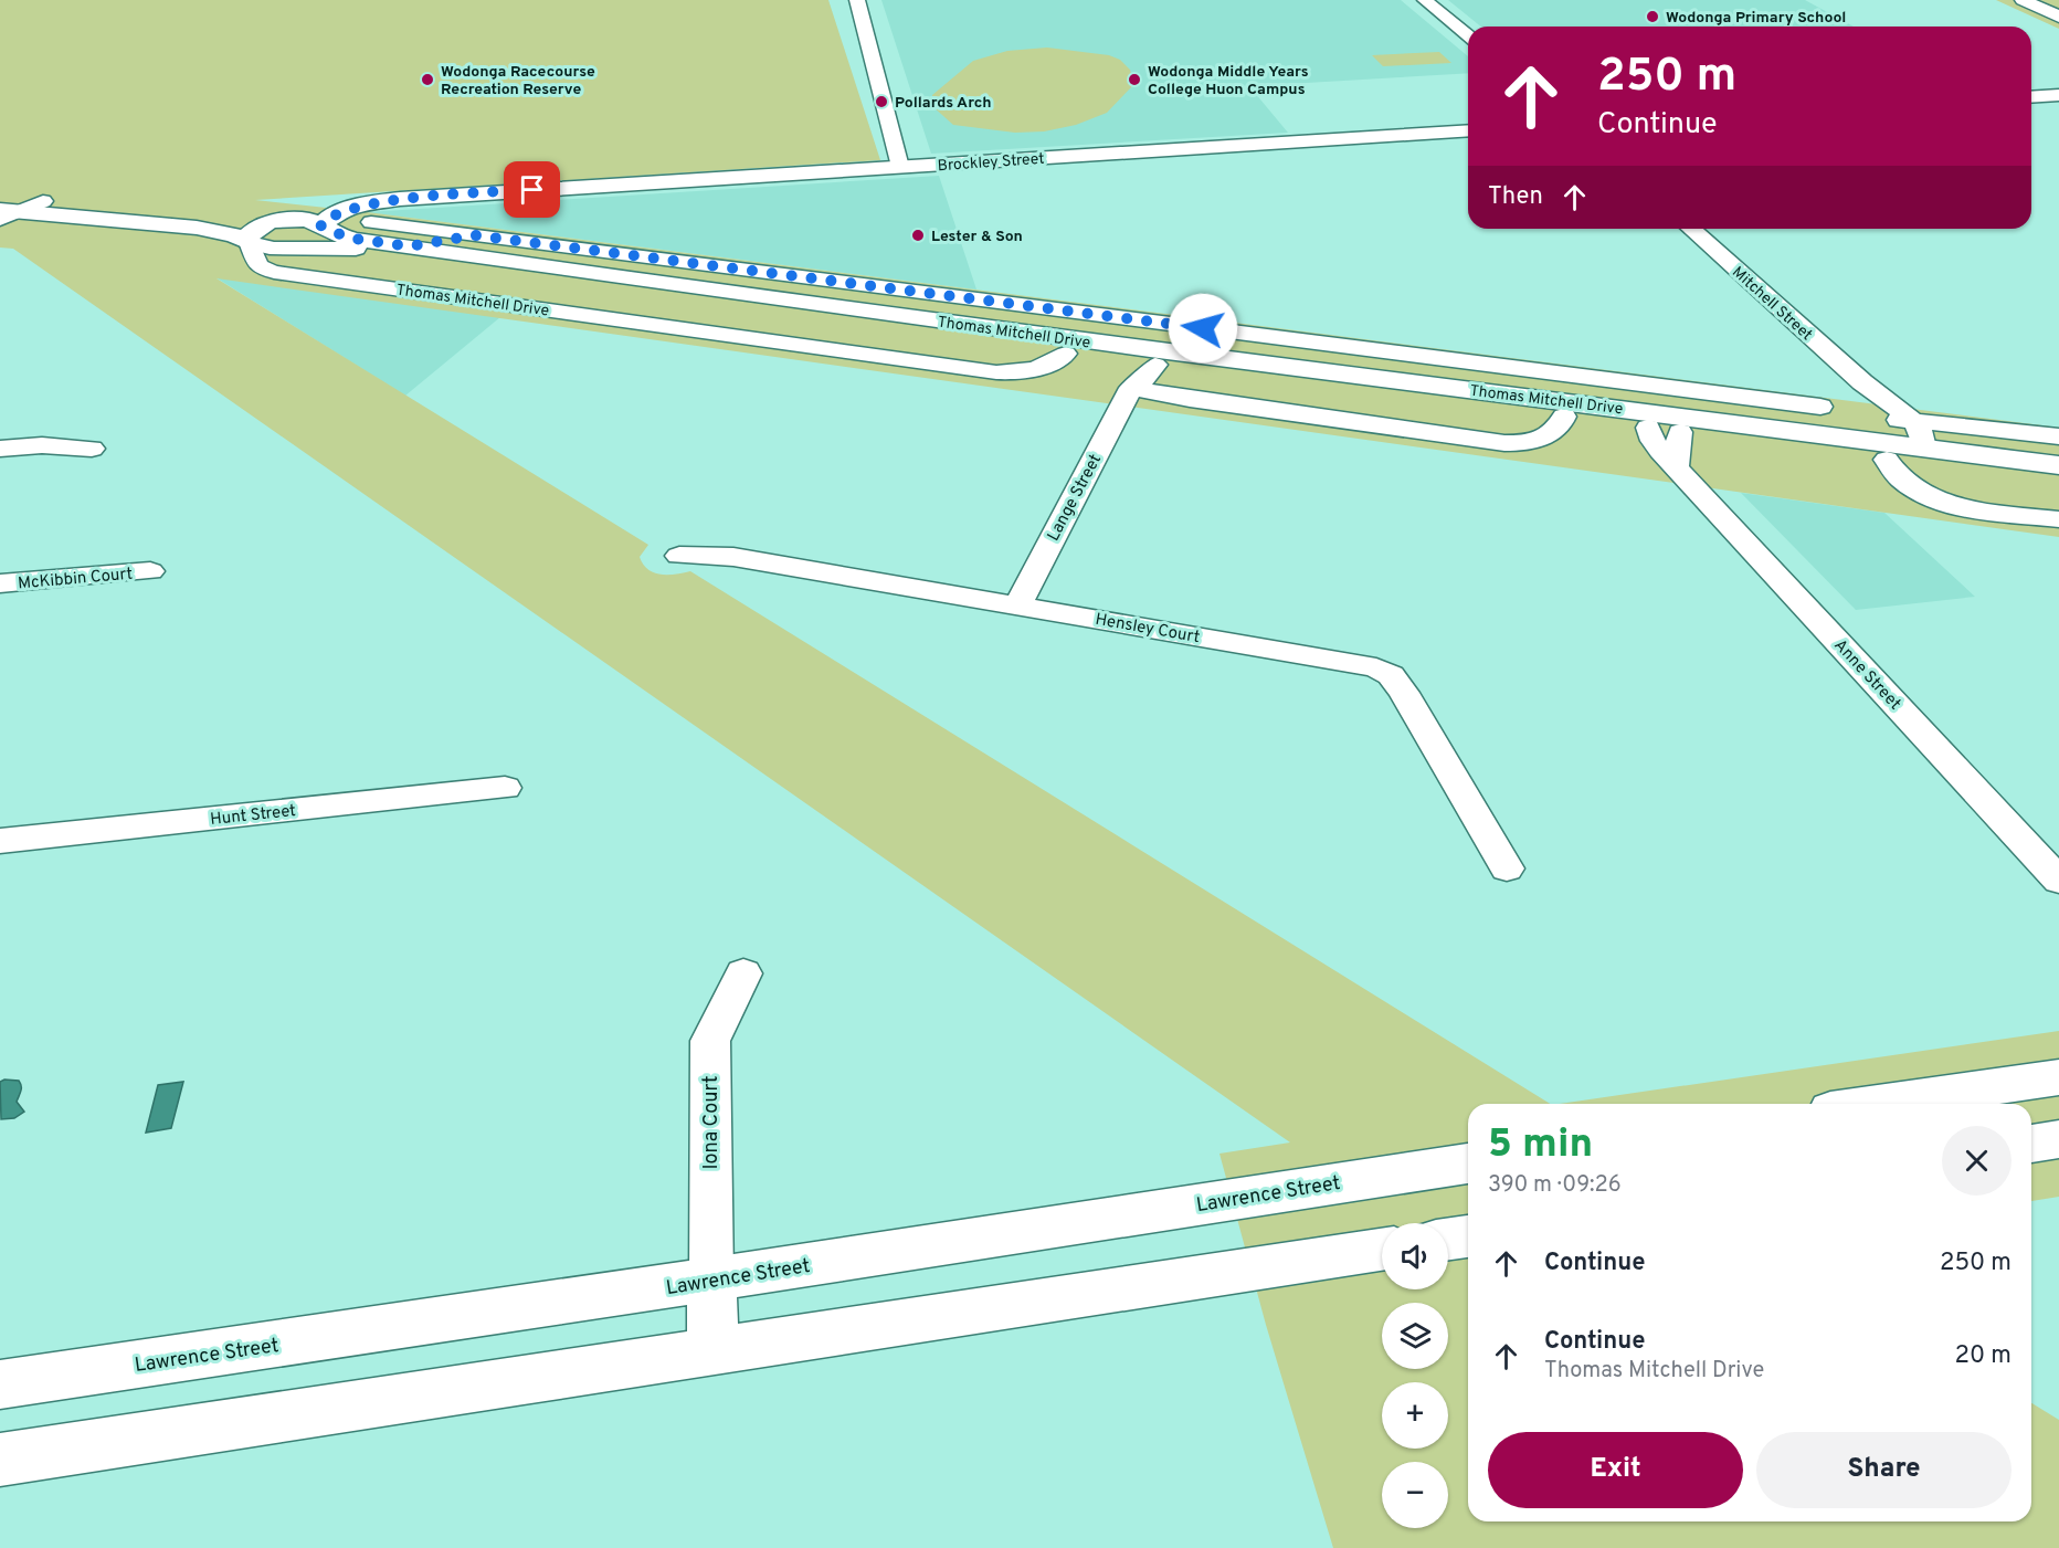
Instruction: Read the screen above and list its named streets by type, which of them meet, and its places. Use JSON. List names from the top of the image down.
{
  "streets": {
    "main road": ["Brockley Street", "Thomas Mitchell Drive", "Lawrence Street"],
    "street": [
      "Mitchell Street",
      "Lange Street",
      "McKibbin Court",
      "Hensley Court",
      "Anne Street",
      "Hunt Street",
      "Iona Court"
    ]
  },
  "crossings": [
    ["Brockley Street", "Thomas Mitchell Drive"],
    ["Thomas Mitchell Drive", "Mitchell Street"],
    ["Thomas Mitchell Drive", "Lange Street"],
    ["Thomas Mitchell Drive", "Anne Street"],
    ["Lange Street", "Hensley Court"],
    ["Iona Court", "Lawrence Street"]
  ],
  "places": [
    "Wodonga Primary School",
    "Wodonga Racecourse Recreation Reserve",
    "Wodonga Middle Years College Huon Campus",
    "Pollards Arch",
    "Lester & Son"
  ],
  "page": {
    "turn": ["250 m", "Continue"],
    "then": "Then",
    "heading": ["5 min", "390 m · 09:26"],
    "list": [
      {
        "name": "Continue",
        "value": "250 m"
      },
      {
        "name": "Continue",
        "note": "Thomas Mitchell Drive",
        "value": "20 m"
      }
    ],
    "map_buttons": ["+", "−"],
    "buttons": ["Exit", "Share"]
  }
}
